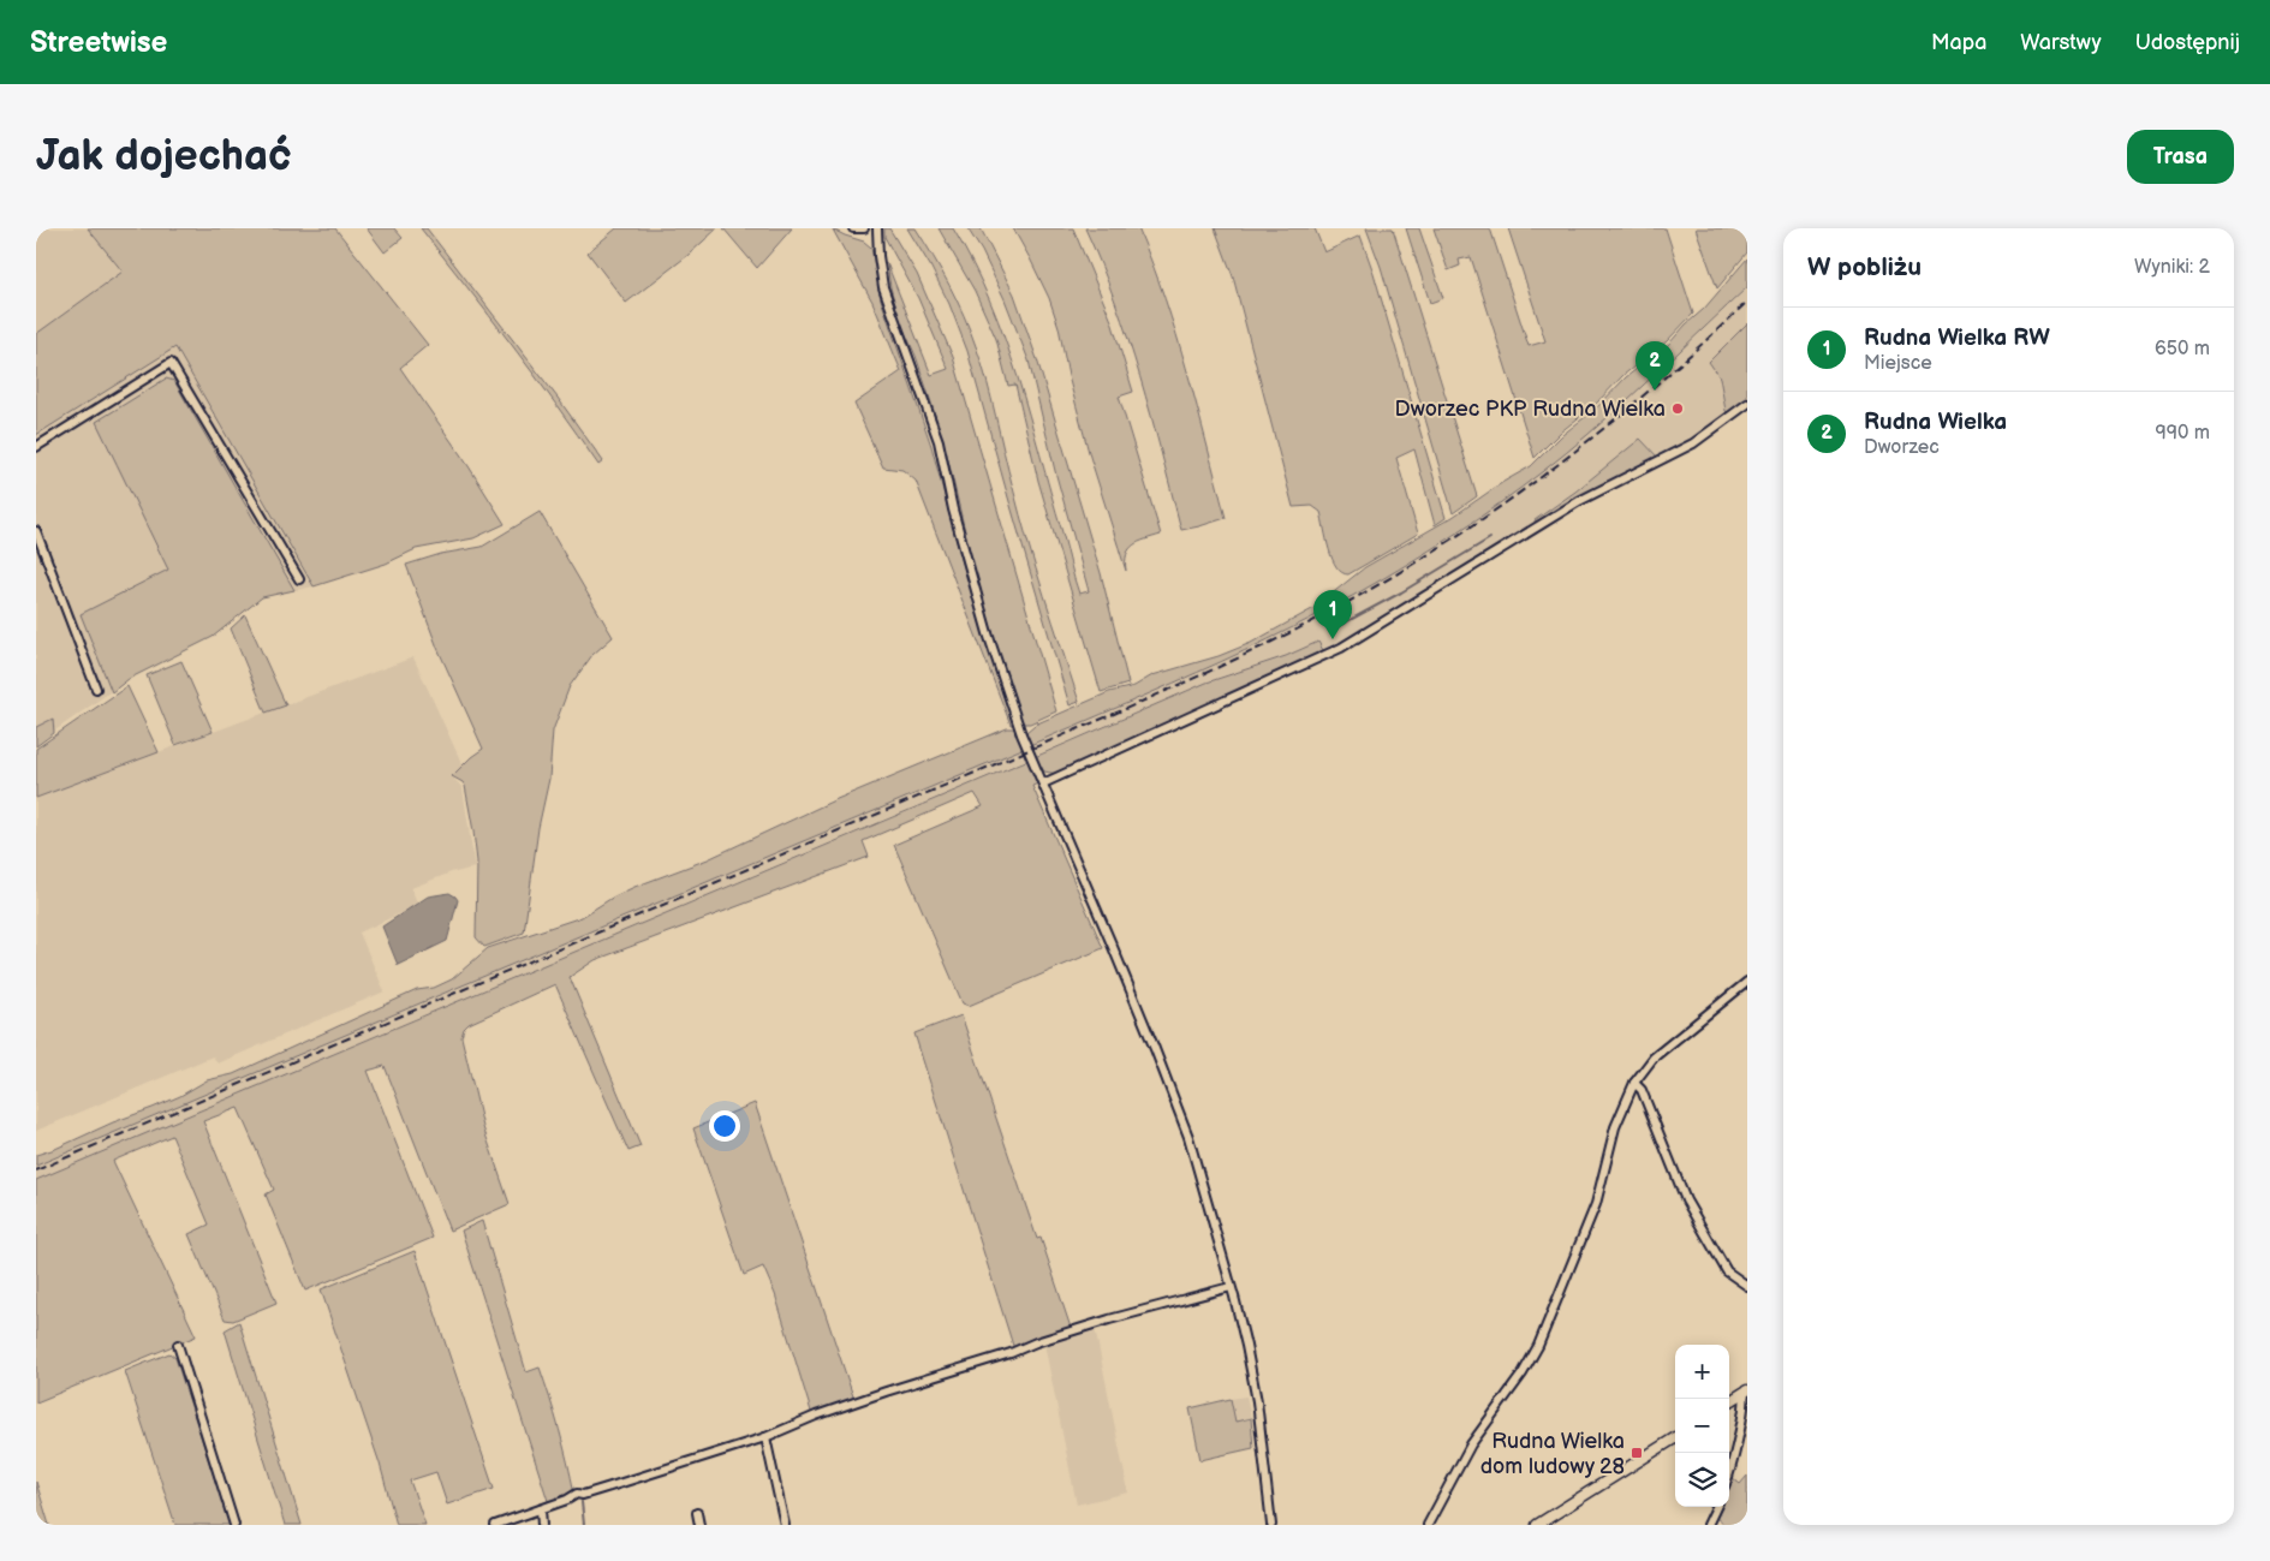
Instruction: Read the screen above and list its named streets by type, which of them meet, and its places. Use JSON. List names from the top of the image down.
{
  "places": {
    "other": ["Dworzec PKP Rudna Wielka"],
    "transit": ["Rudna Wielka dom ludowy 28"]
  },
  "page": {
    "header": "Streetwise",
    "nav": ["Mapa", "Warstwy", "Udostępnij"],
    "buttons": "Trasa",
    "title": "Jak dojechać",
    "heading": ["W pobliżu", "Wyniki: 2"],
    "list": [
      {
        "mark": "1",
        "name": "Rudna Wielka RW",
        "note": "Miejsce",
        "value": "650 m"
      },
      {
        "mark": "2",
        "name": "Rudna Wielka",
        "note": "Dworzec",
        "value": "990 m"
      }
    ],
    "pins": ["2", "1"],
    "map_buttons": ["+", "−"]
  }
}
